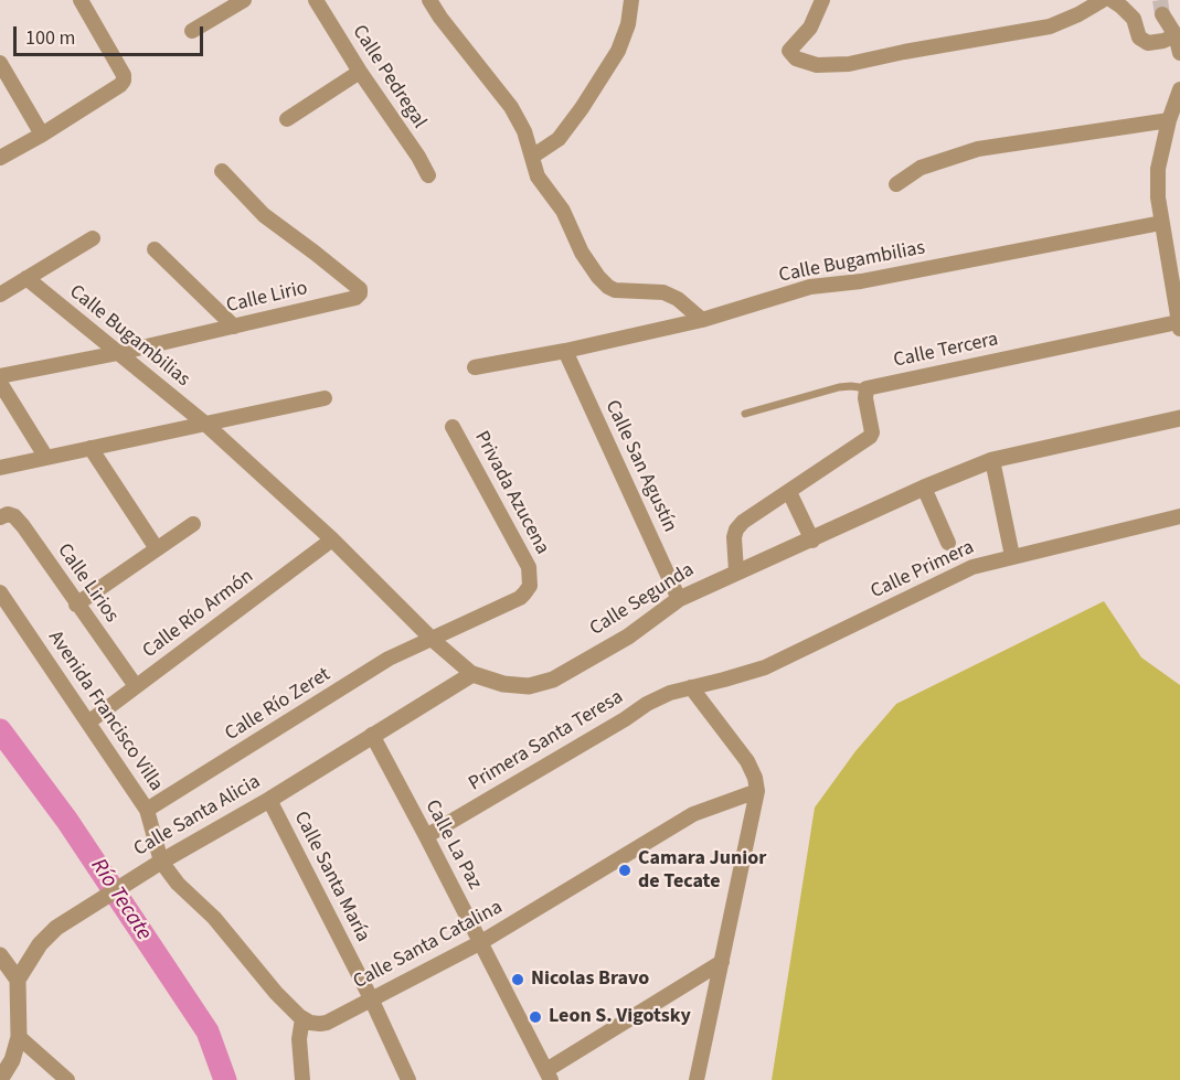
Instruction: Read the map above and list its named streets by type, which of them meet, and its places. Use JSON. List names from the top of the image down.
{
  "streets": {
    "street": [
      "Calle Pedregal",
      "Calle Bugambilias",
      "Calle Lirio",
      "Calle Tercera",
      "Calle San Agustín",
      "Privada Azucena",
      "Calle Primera",
      "Calle Lirios",
      "Calle Segunda",
      "Calle Río Armón",
      "Calle Río Zeret",
      "Avenida Francisco Villa",
      "Primera Santa Teresa",
      "Calle Santa Alicia",
      "Calle La Paz",
      "Calle Santa María",
      "Calle Santa Catalina"
    ]
  },
  "crossings": [
    ["Calle Bugambilias", "Calle Lirio"],
    ["Calle Bugambilias", "Calle San Agustín"],
    ["Calle Bugambilias", "Calle Segunda"],
    ["Calle San Agustín", "Calle Segunda"],
    ["Privada Azucena", "Calle Segunda"],
    ["Privada Azucena", "Calle Río Zeret"],
    ["Calle Primera", "Primera Santa Teresa"],
    ["Calle Lirios", "Calle Río Armón"],
    ["Calle Segunda", "Calle Río Armón"],
    ["Calle Segunda", "Calle Río Zeret"],
    ["Calle Segunda", "Calle Santa Alicia"],
    ["Calle Río Armón", "Avenida Francisco Villa"],
    ["Calle Río Zeret", "Avenida Francisco Villa"],
    ["Avenida Francisco Villa", "Calle Santa Alicia"],
    ["Primera Santa Teresa", "Calle La Paz"],
    ["Calle Santa Alicia", "Calle La Paz"],
    ["Calle Santa Alicia", "Calle Santa María"],
    ["Calle La Paz", "Calle Santa Catalina"],
    ["Calle Santa María", "Calle Santa Catalina"]
  ],
  "water": ["Río Tecate"],
  "places": ["Camara Junior de Tecate", "Nicolas Bravo", "Leon S. Vigotsky"],
  "scale_bar": "100 m"
}
